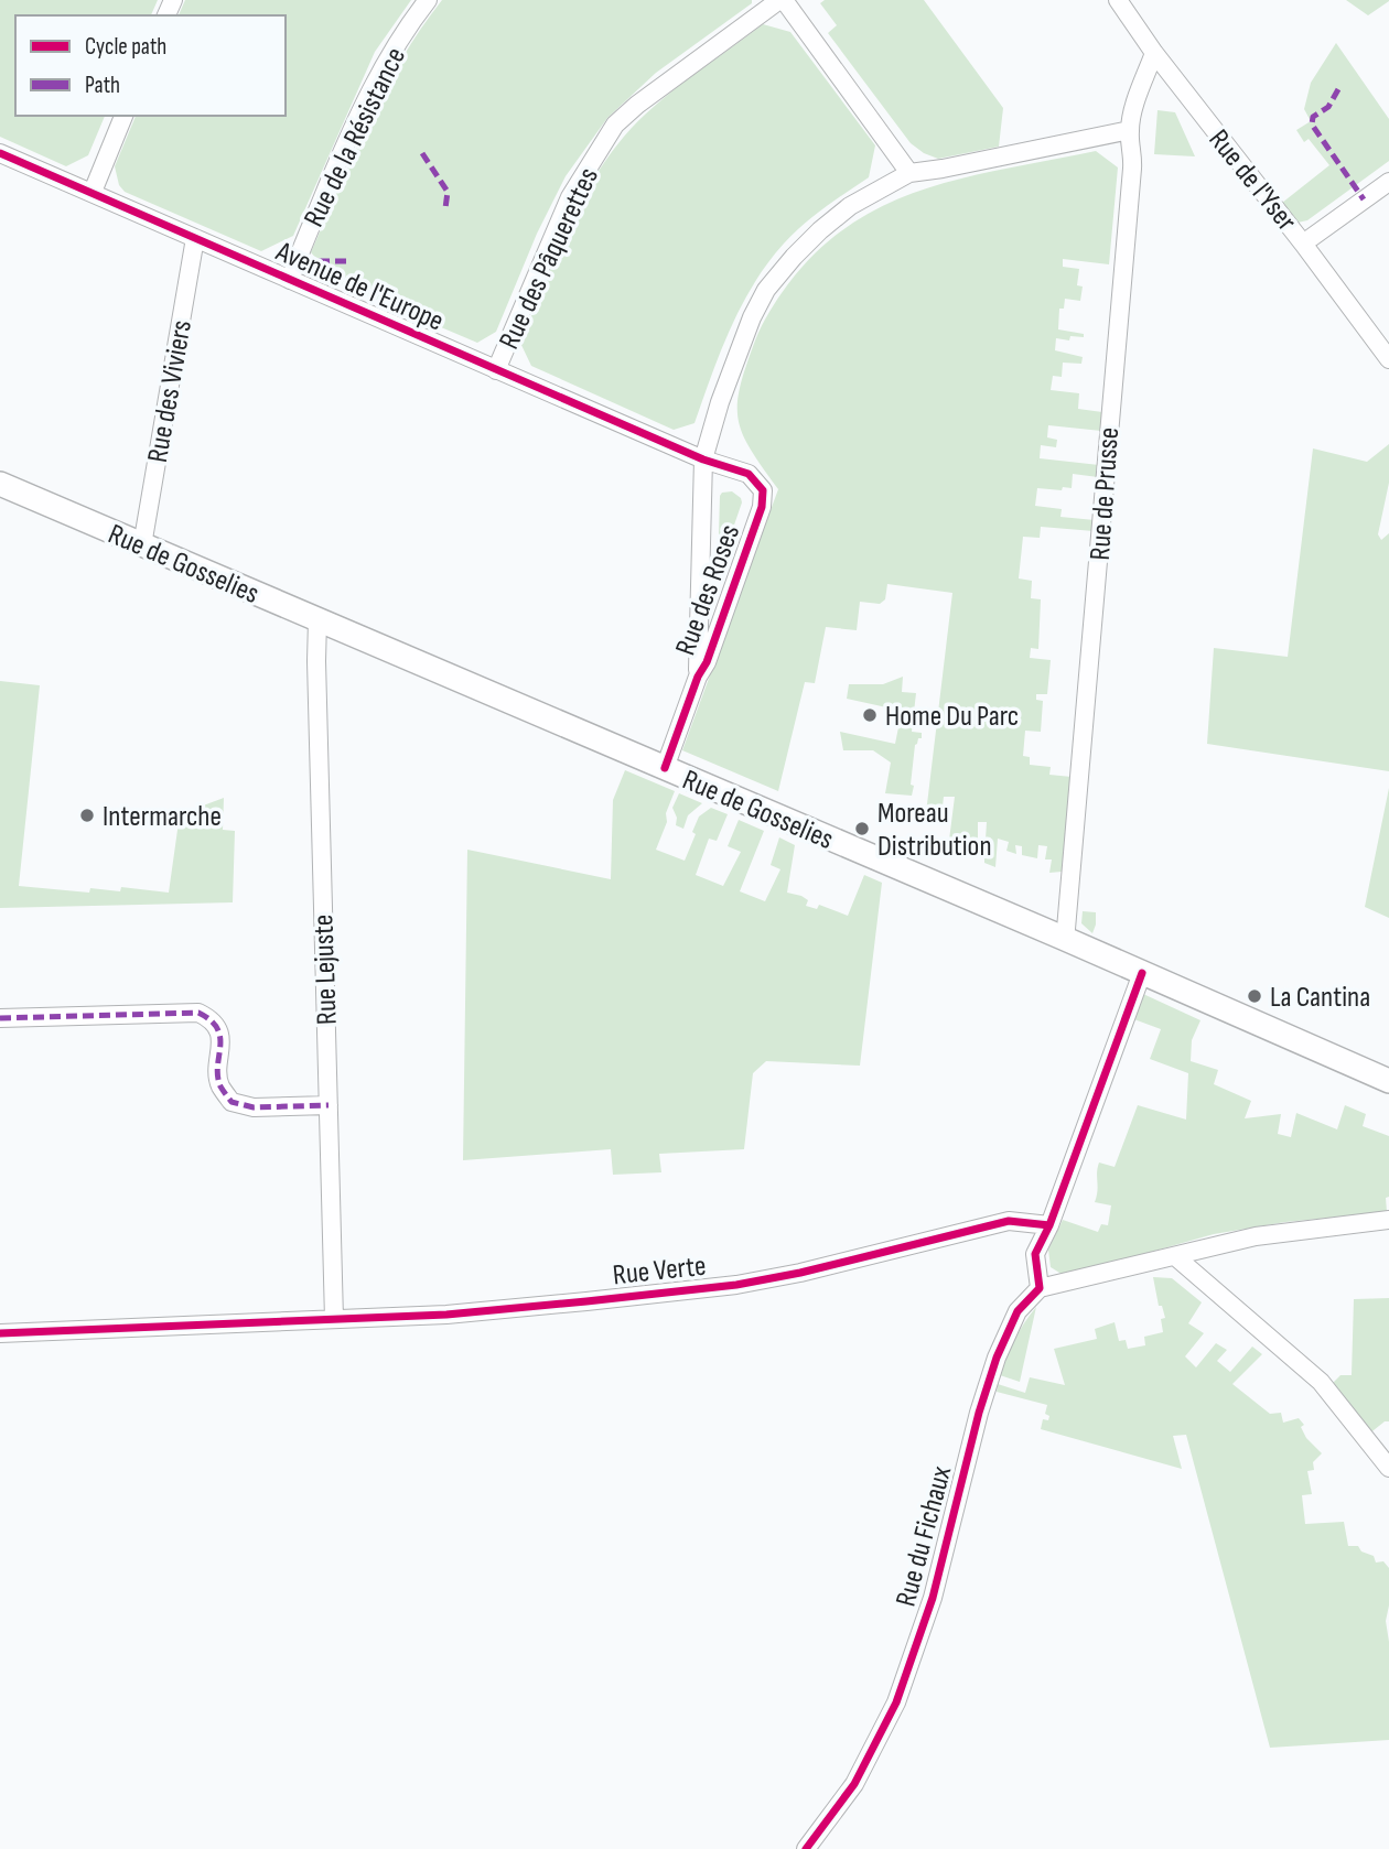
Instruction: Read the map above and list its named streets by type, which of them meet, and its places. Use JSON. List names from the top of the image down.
{
  "streets": {
    "main road": ["Rue de Gosselies"],
    "street": [
      "Rue de la Résistance",
      "Rue de l'Yser",
      "Rue des Pâquerettes",
      "Avenue de l'Europe",
      "Rue des Viviers",
      "Rue de Prusse",
      "Rue des Roses",
      "Rue Lejuste",
      "Rue Verte",
      "Rue du Fichaux"
    ]
  },
  "crossings": [
    ["Rue de la Résistance", "Avenue de l'Europe"],
    ["Rue de l'Yser", "Rue de Prusse"],
    ["Rue des Pâquerettes", "Avenue de l'Europe"],
    ["Avenue de l'Europe", "Rue des Viviers"],
    ["Avenue de l'Europe", "Rue des Roses"],
    ["Rue des Viviers", "Rue de Gosselies"],
    ["Rue de Prusse", "Rue de Gosselies"],
    ["Rue de Gosselies", "Rue des Roses"],
    ["Rue de Gosselies", "Rue Lejuste"],
    ["Rue Lejuste", "Rue Verte"]
  ],
  "places": [
    "Home Du Parc",
    "Intermarche",
    "Moreau Distribution",
    "La Cantina"
  ],
  "legend": ["Cycle path", "Path"]
}
